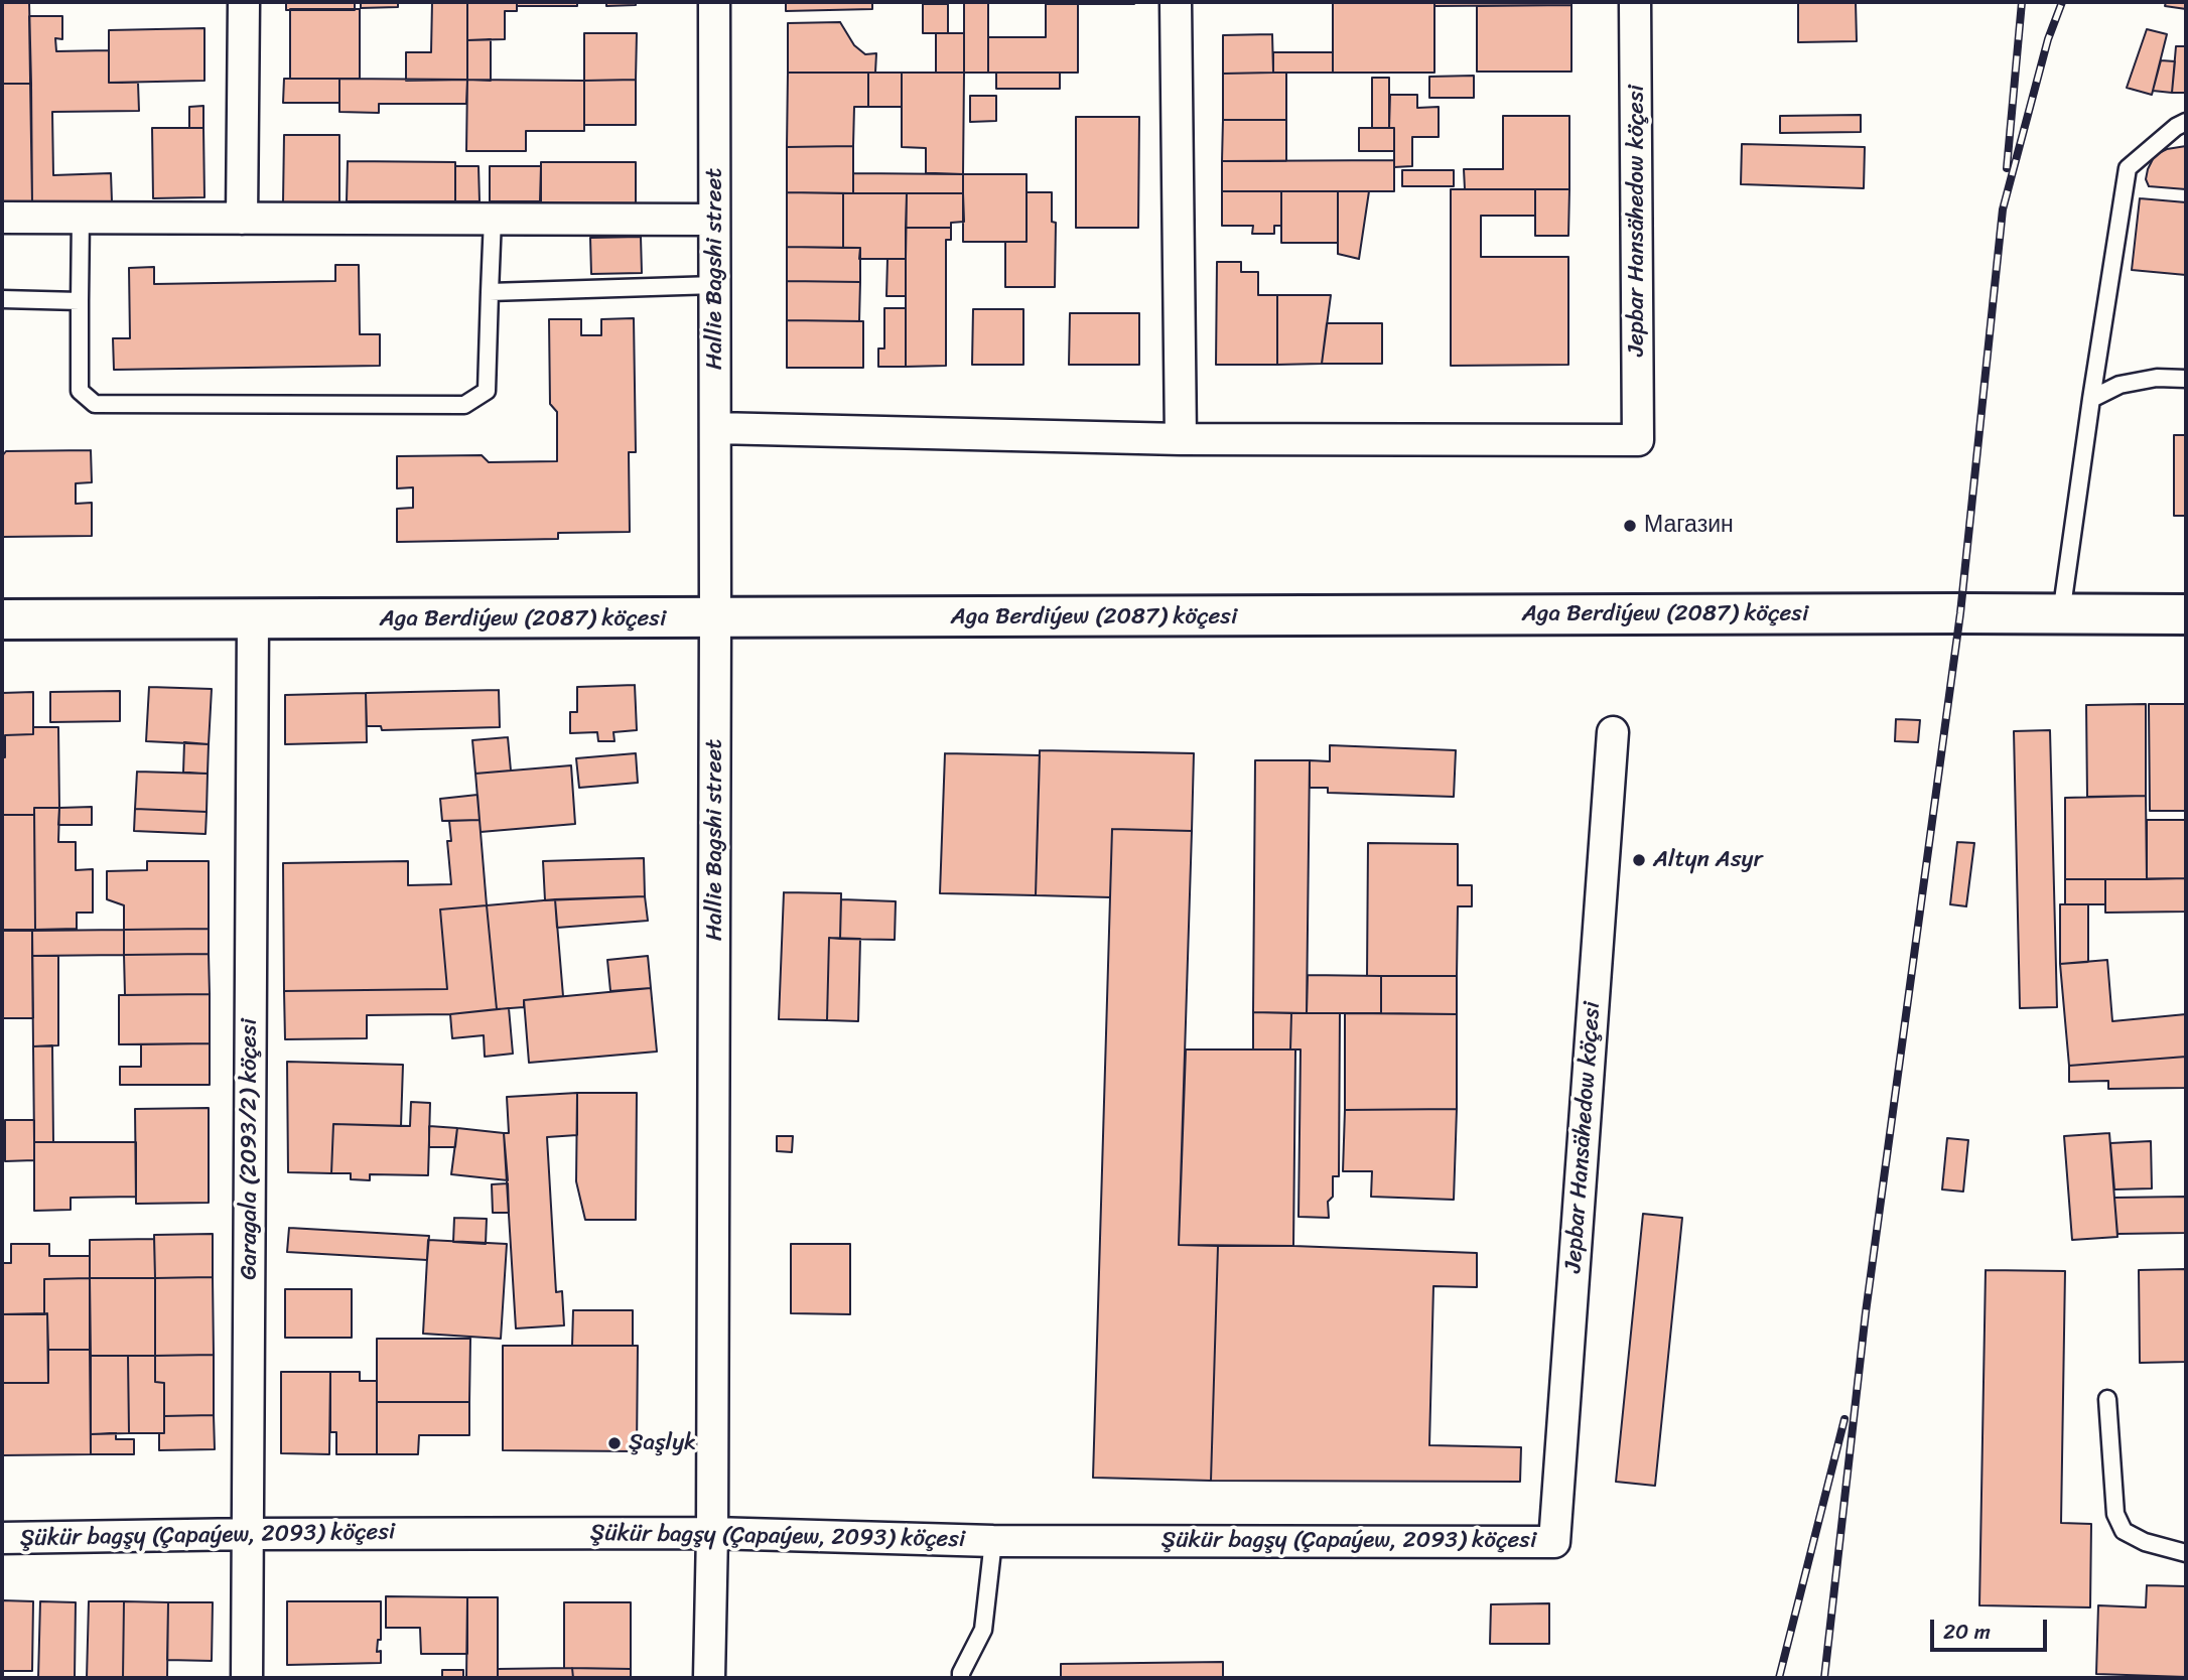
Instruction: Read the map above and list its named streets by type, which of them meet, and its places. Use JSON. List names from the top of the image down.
{
  "streets": {
    "street": [
      "Jepbar Hansähedow köçesi",
      "Hallie Bagshi street",
      "Aga Berdiýew (2087) köçesi",
      "Garagala (2093/2) köçesi",
      "Şükür bagşy (Çapaýew, 2093) köçesi"
    ]
  },
  "crossings": [
    ["Jepbar Hansähedow köçesi", "Şükür bagşy (Çapaýew, 2093) köçesi"],
    ["Hallie Bagshi street", "Aga Berdiýew (2087) köçesi"],
    ["Hallie Bagshi street", "Şükür bagşy (Çapaýew, 2093) köçesi"],
    ["Aga Berdiýew (2087) köçesi", "Garagala (2093/2) köçesi"],
    ["Garagala (2093/2) köçesi", "Şükür bagşy (Çapaýew, 2093) köçesi"]
  ],
  "places": ["Магазин", "Altyn Asyr", "Şaşlyk"],
  "scale_bar": "20 m"
}
